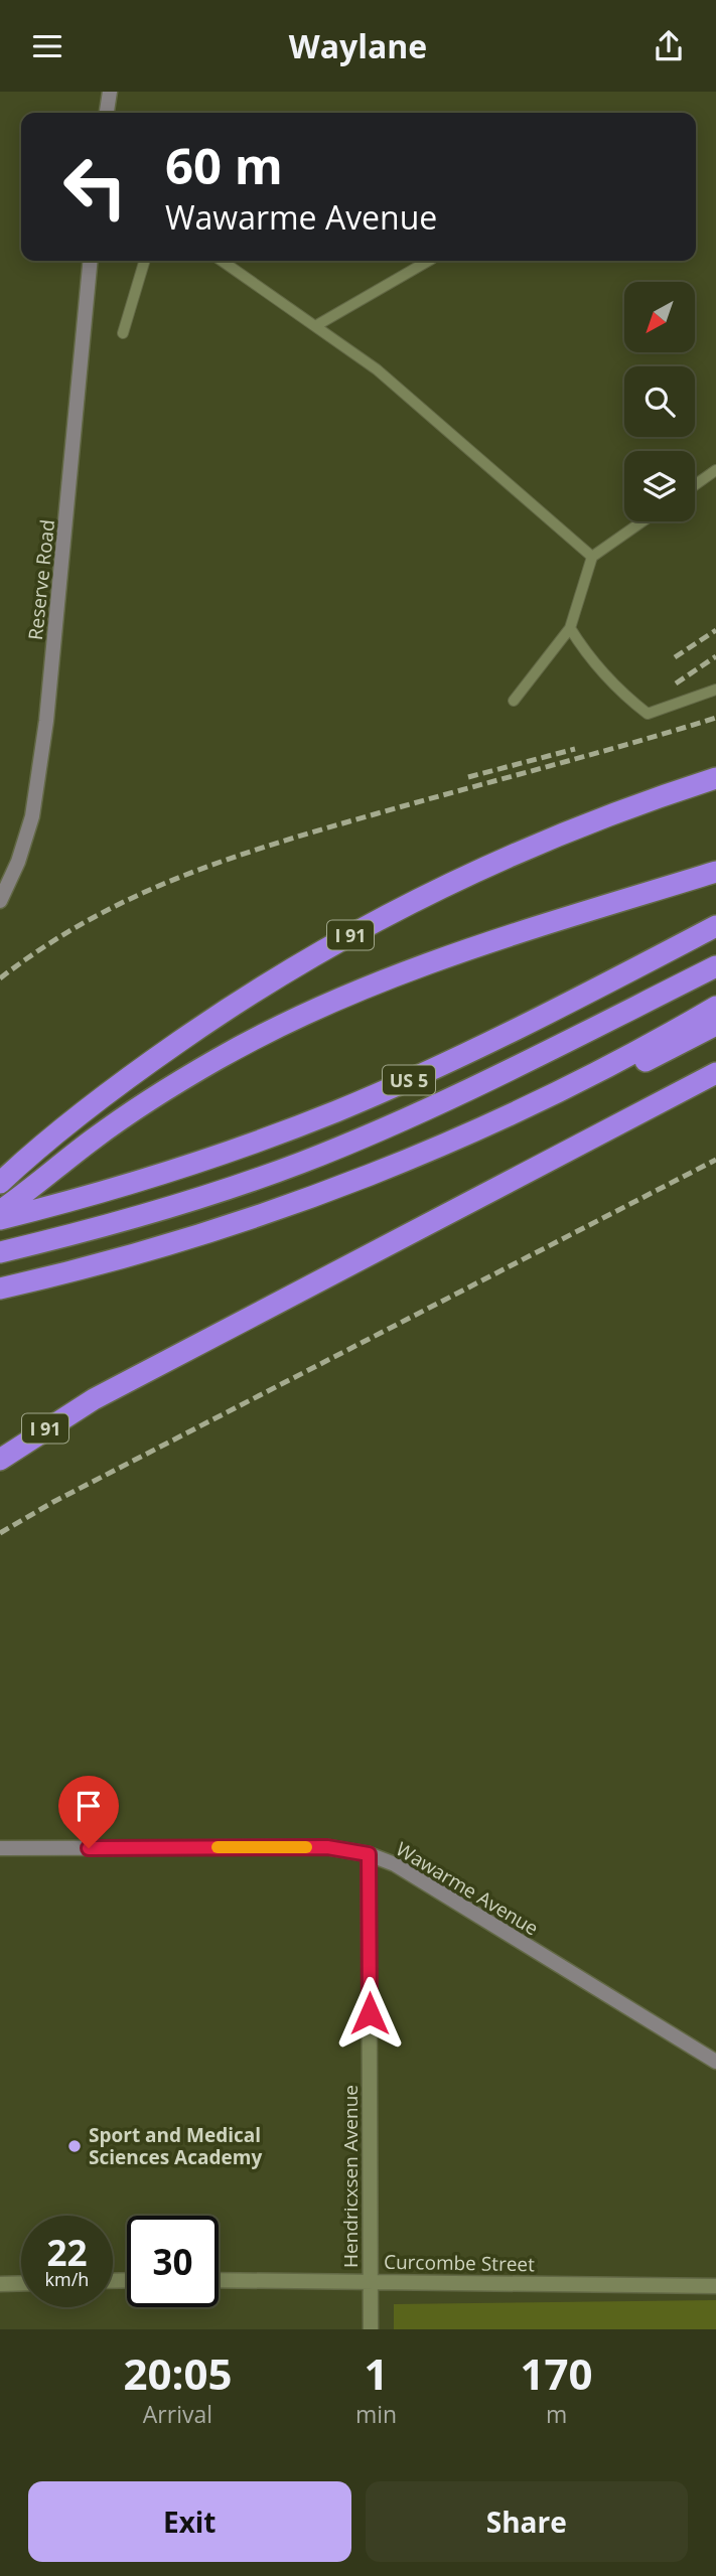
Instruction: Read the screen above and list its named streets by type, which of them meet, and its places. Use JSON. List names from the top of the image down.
{
  "streets": {
    "highway": ["I 91", "US 5"],
    "street": [
      "Reserve Road",
      "Wawarme Avenue",
      "Hendricxsen Avenue",
      "Curcombe Street"
    ]
  },
  "crossings": [
    ["Wawarme Avenue", "Hendricxsen Avenue"],
    ["Hendricxsen Avenue", "Curcombe Street"]
  ],
  "places": ["Sport and Medical Sciences Academy"],
  "north": "bottom left",
  "page": {
    "header": "Waylane",
    "turn": ["60 m", "Wawarme Avenue"],
    "speed": "22 km/h",
    "limit": "30",
    "eta": [
      "20:05",
      "Arrival",
      "1",
      "min",
      "170",
      "m"
    ],
    "buttons": ["Exit", "Share"]
  }
}
